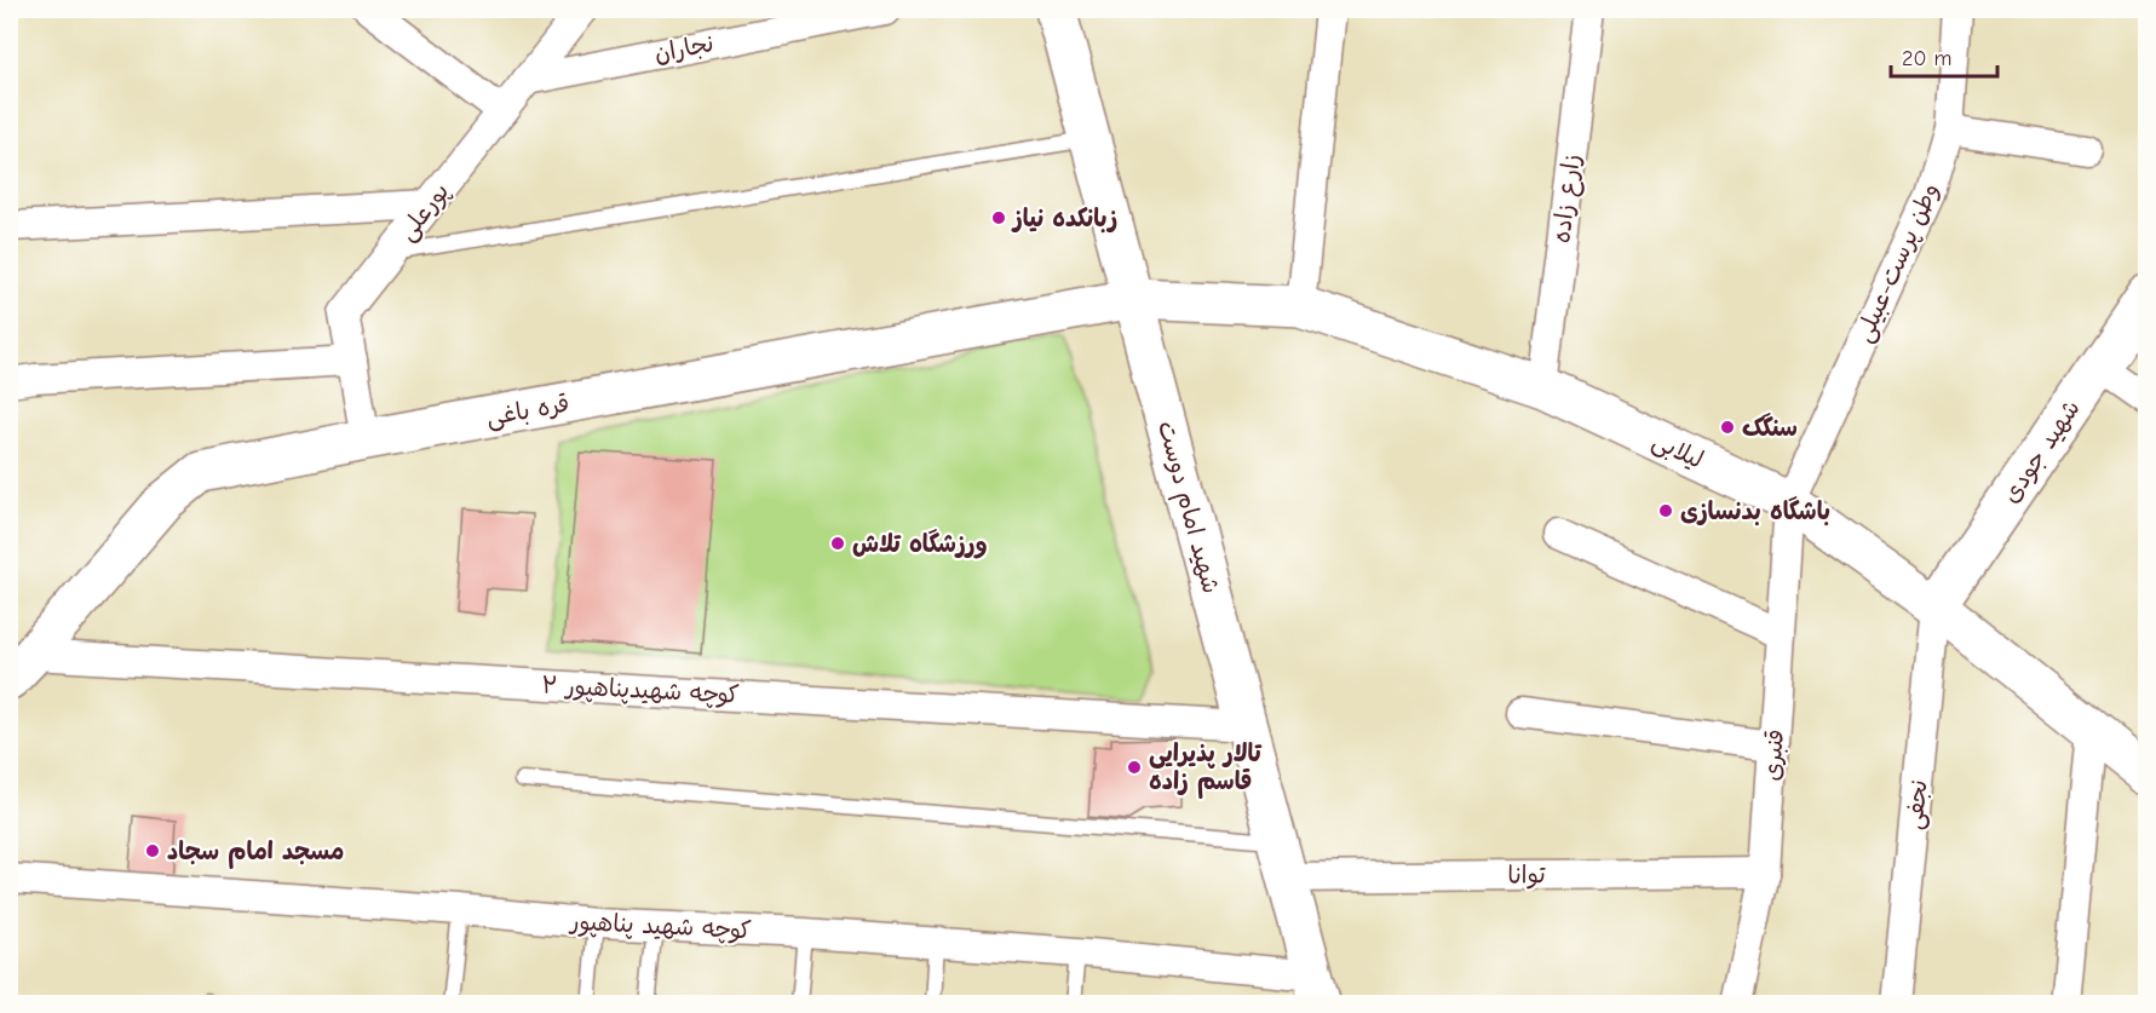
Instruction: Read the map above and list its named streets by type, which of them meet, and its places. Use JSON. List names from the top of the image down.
{
  "streets": {
    "main road": [
      "قره باغی",
      "لیلابی",
      "شهید جودی",
      "شهید امام دوست"
    ],
    "street": [
      "نجاران",
      "زارع زاده",
      "پورعلی",
      "وطن پرست-عبیلی",
      "۲ کوچه شهیدپناهپور",
      "قنبری",
      "نجفی",
      "توانا",
      "کوچه شهید پناهپور"
    ]
  },
  "crossings": [
    ["نجاران", "پورعلی"],
    ["زارع زاده", "لیلابی"],
    ["پورعلی", "قره باغی"],
    ["وطن پرست-عبیلی", "لیلابی"],
    ["وطن پرست-عبیلی", "قنبری"],
    ["قره باغی", "لیلابی"],
    ["قره باغی", "شهید امام دوست"],
    ["قره باغی", "۲ کوچه شهیدپناهپور"],
    ["لیلابی", "شهید جودی"],
    ["لیلابی", "شهید امام دوست"],
    ["لیلابی", "قنبری"],
    ["لیلابی", "نجفی"],
    ["شهید جودی", "نجفی"],
    ["شهید امام دوست", "۲ کوچه شهیدپناهپور"],
    ["شهید امام دوست", "توانا"],
    ["شهید امام دوست", "کوچه شهید پناهپور"],
    ["قنبری", "توانا"]
  ],
  "places": [
    "زبانکده نیاز",
    "سنگک",
    "باشگاه بدنسازی",
    "ورزشگاه تلاش",
    "تالار پذیرایی قاسم زاده",
    "مسجد امام سجاد"
  ],
  "scale_bar": "20 m"
}
